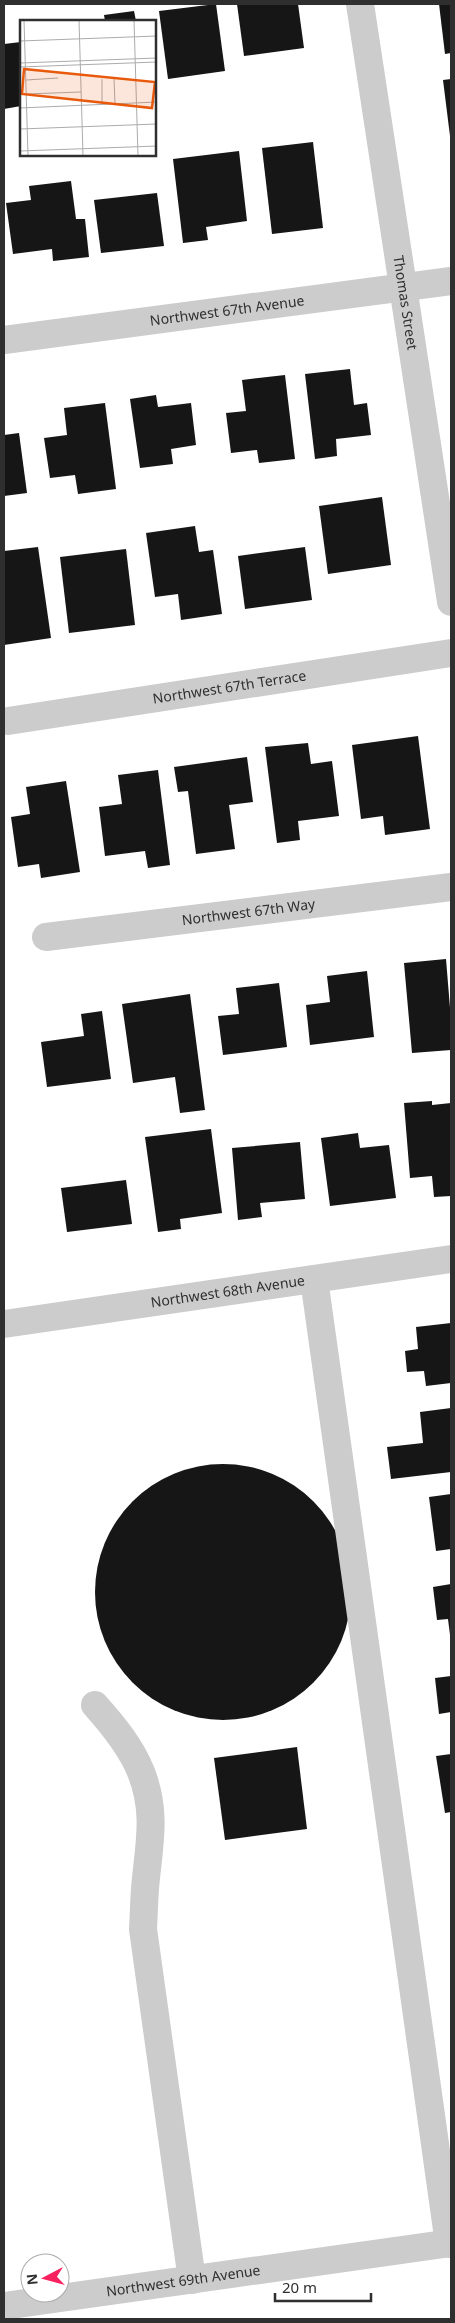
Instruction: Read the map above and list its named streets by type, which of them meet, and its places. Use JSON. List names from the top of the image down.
{
  "streets": {
    "street": [
      "Thomas Street",
      "Northwest 67th Avenue",
      "Northwest 67th Terrace",
      "Northwest 67th Way",
      "Northwest 68th Avenue",
      "Northwest 69th Avenue"
    ]
  },
  "crossings": [
    ["Thomas Street", "Northwest 67th Avenue"]
  ],
  "scale_bar": "20 m",
  "north": "left"
}
